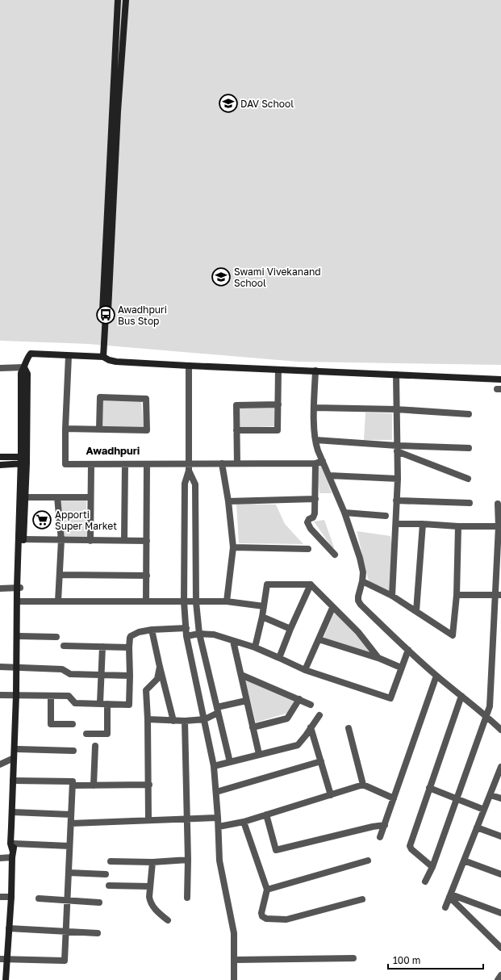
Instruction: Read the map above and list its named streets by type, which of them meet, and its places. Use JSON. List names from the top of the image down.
{
  "districts": ["Awadhpuri"],
  "places": {
    "school or university": ["DAV School", "Swami Vivekanand School"],
    "bus stop": ["Awadhpuri Bus Stop"],
    "supermarket": ["Apporti Super Market"]
  },
  "scale_bar": "100 m"
}
